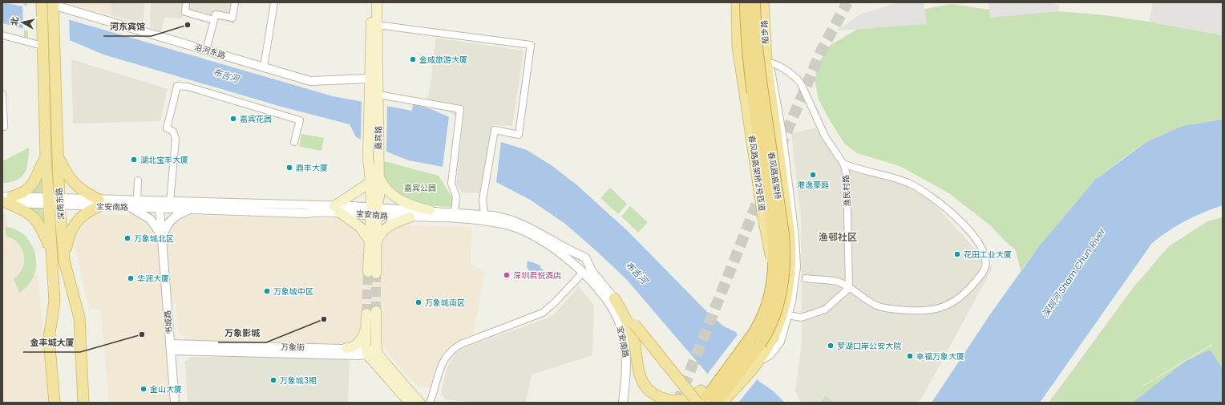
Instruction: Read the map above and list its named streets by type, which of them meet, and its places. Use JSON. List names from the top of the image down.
{
  "streets": {
    "highway": ["春风路高架桥"],
    "main road": [
      "船步路",
      "嘉宾路",
      "春风路高架桥2号匝道",
      "深南东路"
    ],
    "street": [
      "沿河东路",
      "渔民村路",
      "宝安南路",
      "书城路",
      "万象街"
    ]
  },
  "crossings": [
    ["船步路", "渔民村路"],
    ["沿河东路", "嘉宾路"],
    ["沿河东路", "深南东路"],
    ["嘉宾路", "宝安南路"],
    ["春风路高架桥2号匝道", "春风路高架桥"],
    ["春风路高架桥2号匝道", "渔民村路"],
    ["深南东路", "宝安南路"],
    ["宝安南路", "书城路"],
    ["书城路", "万象街"]
  ],
  "districts": ["渔邨社区"],
  "water": ["布吉河", "深圳河 Sham Chun River"],
  "parks": ["嘉宾公园"],
  "places": [
    "河东宾馆",
    "金威旅游大厦",
    "嘉宾花园",
    "湖北宝丰大厦",
    "鼎丰大厦",
    "港逸豪庭",
    "万象城北区",
    "花田工业大厦",
    "深圳君悦酒店",
    "华润大厦",
    "万象城中区",
    "万象城南区",
    "万象影城",
    "金丰城大厦",
    "罗湖口岸公安大院",
    "幸福万象大厦",
    "万象城3期",
    "金山大厦"
  ],
  "north": "left"
}
